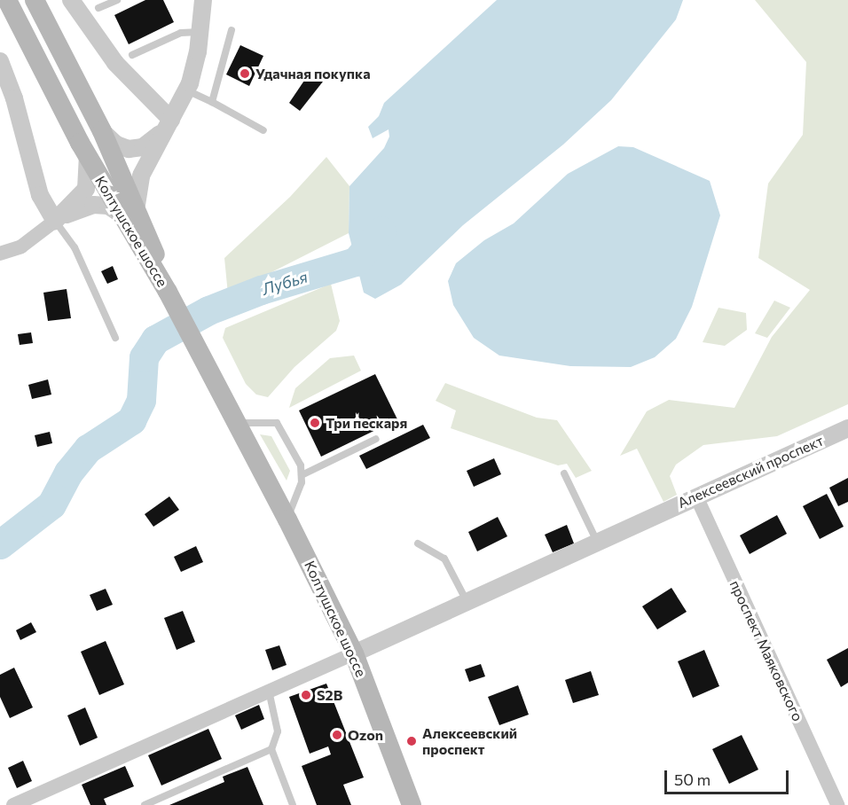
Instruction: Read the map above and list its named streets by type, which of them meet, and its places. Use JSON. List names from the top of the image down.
{
  "streets": {
    "main road": ["Колтушское шоссе"],
    "street": ["Алексеевский проспект", "проспект Маяковского"]
  },
  "crossings": [
    ["Колтушское шоссе", "Алексеевский проспект"],
    ["Алексеевский проспект", "проспект Маяковского"]
  ],
  "water": ["Лубья"],
  "places": [
    "Удачная покупка",
    "Три пескаря",
    "S2B",
    "Ozon",
    "Алексеевский проспект"
  ],
  "scale_bar": "50 m"
}
